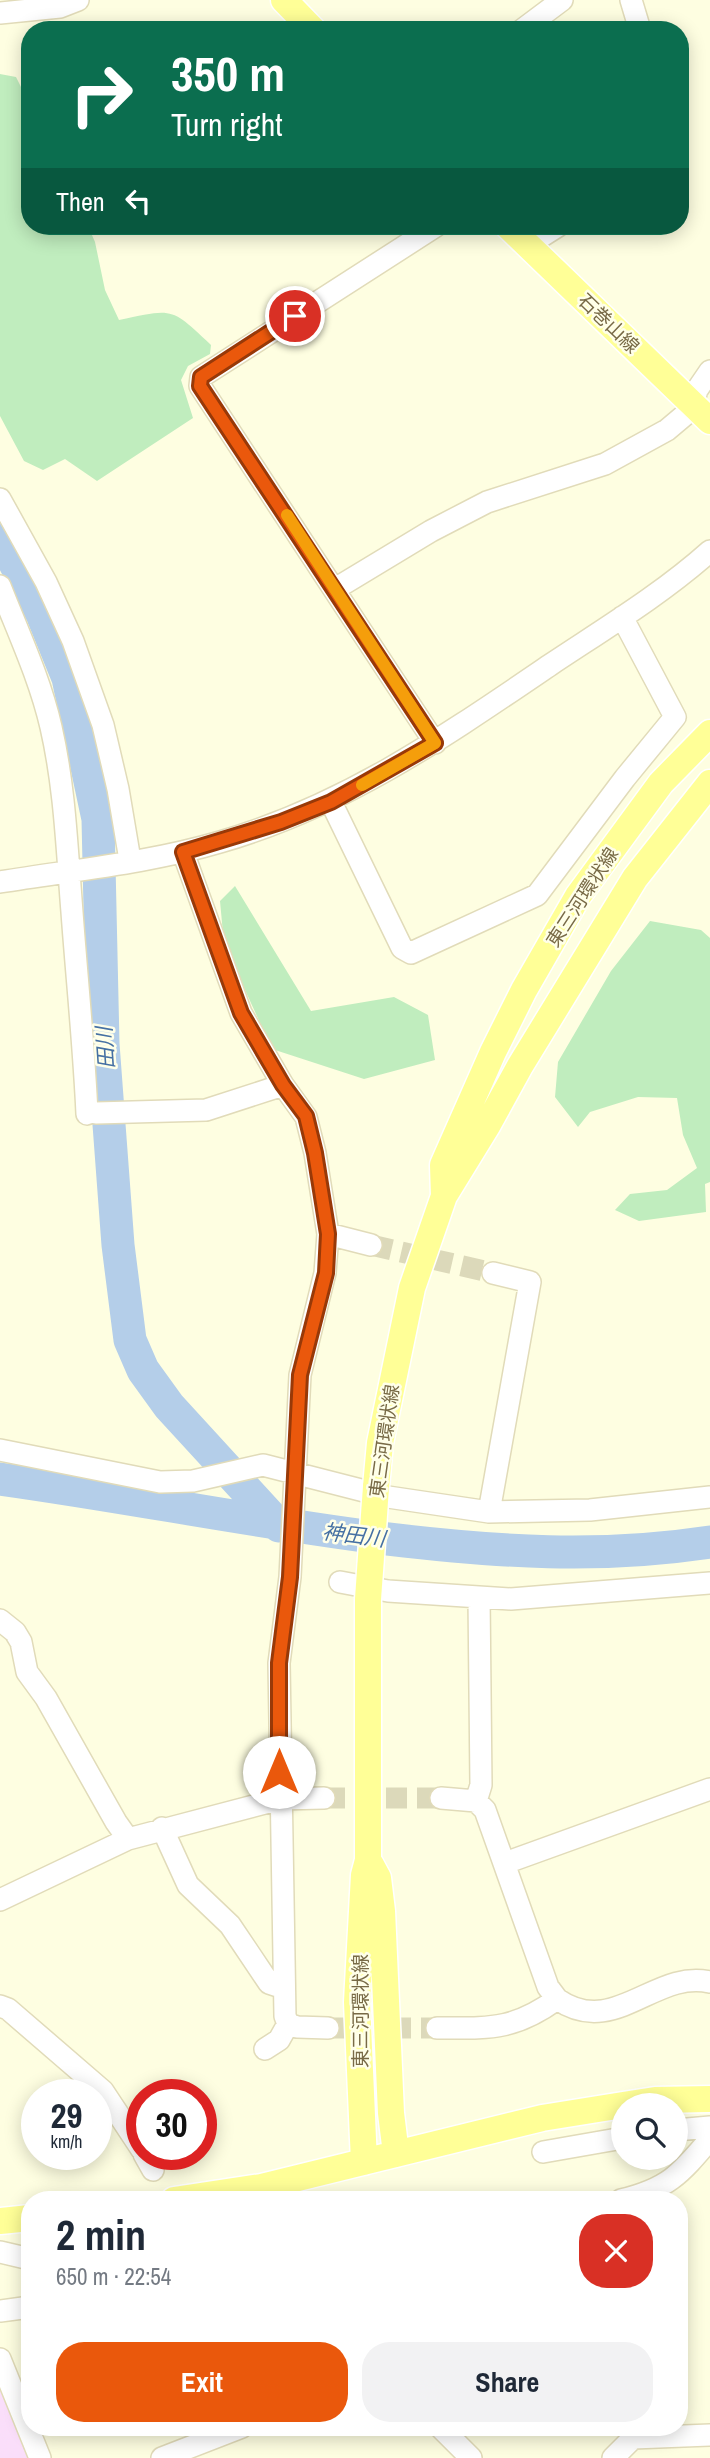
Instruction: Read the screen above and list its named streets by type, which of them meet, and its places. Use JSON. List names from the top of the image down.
{
  "streets": {
    "main road": ["石巻山線", "東三河環状線"]
  },
  "water": ["田川", "神田川"],
  "page": {
    "turn": ["350 m", "Turn right"],
    "then": "Then",
    "speed": "29 km/h",
    "limit": "30",
    "heading": ["2 min", "650 m · 22:54"],
    "buttons": ["Exit", "Share"]
  }
}
